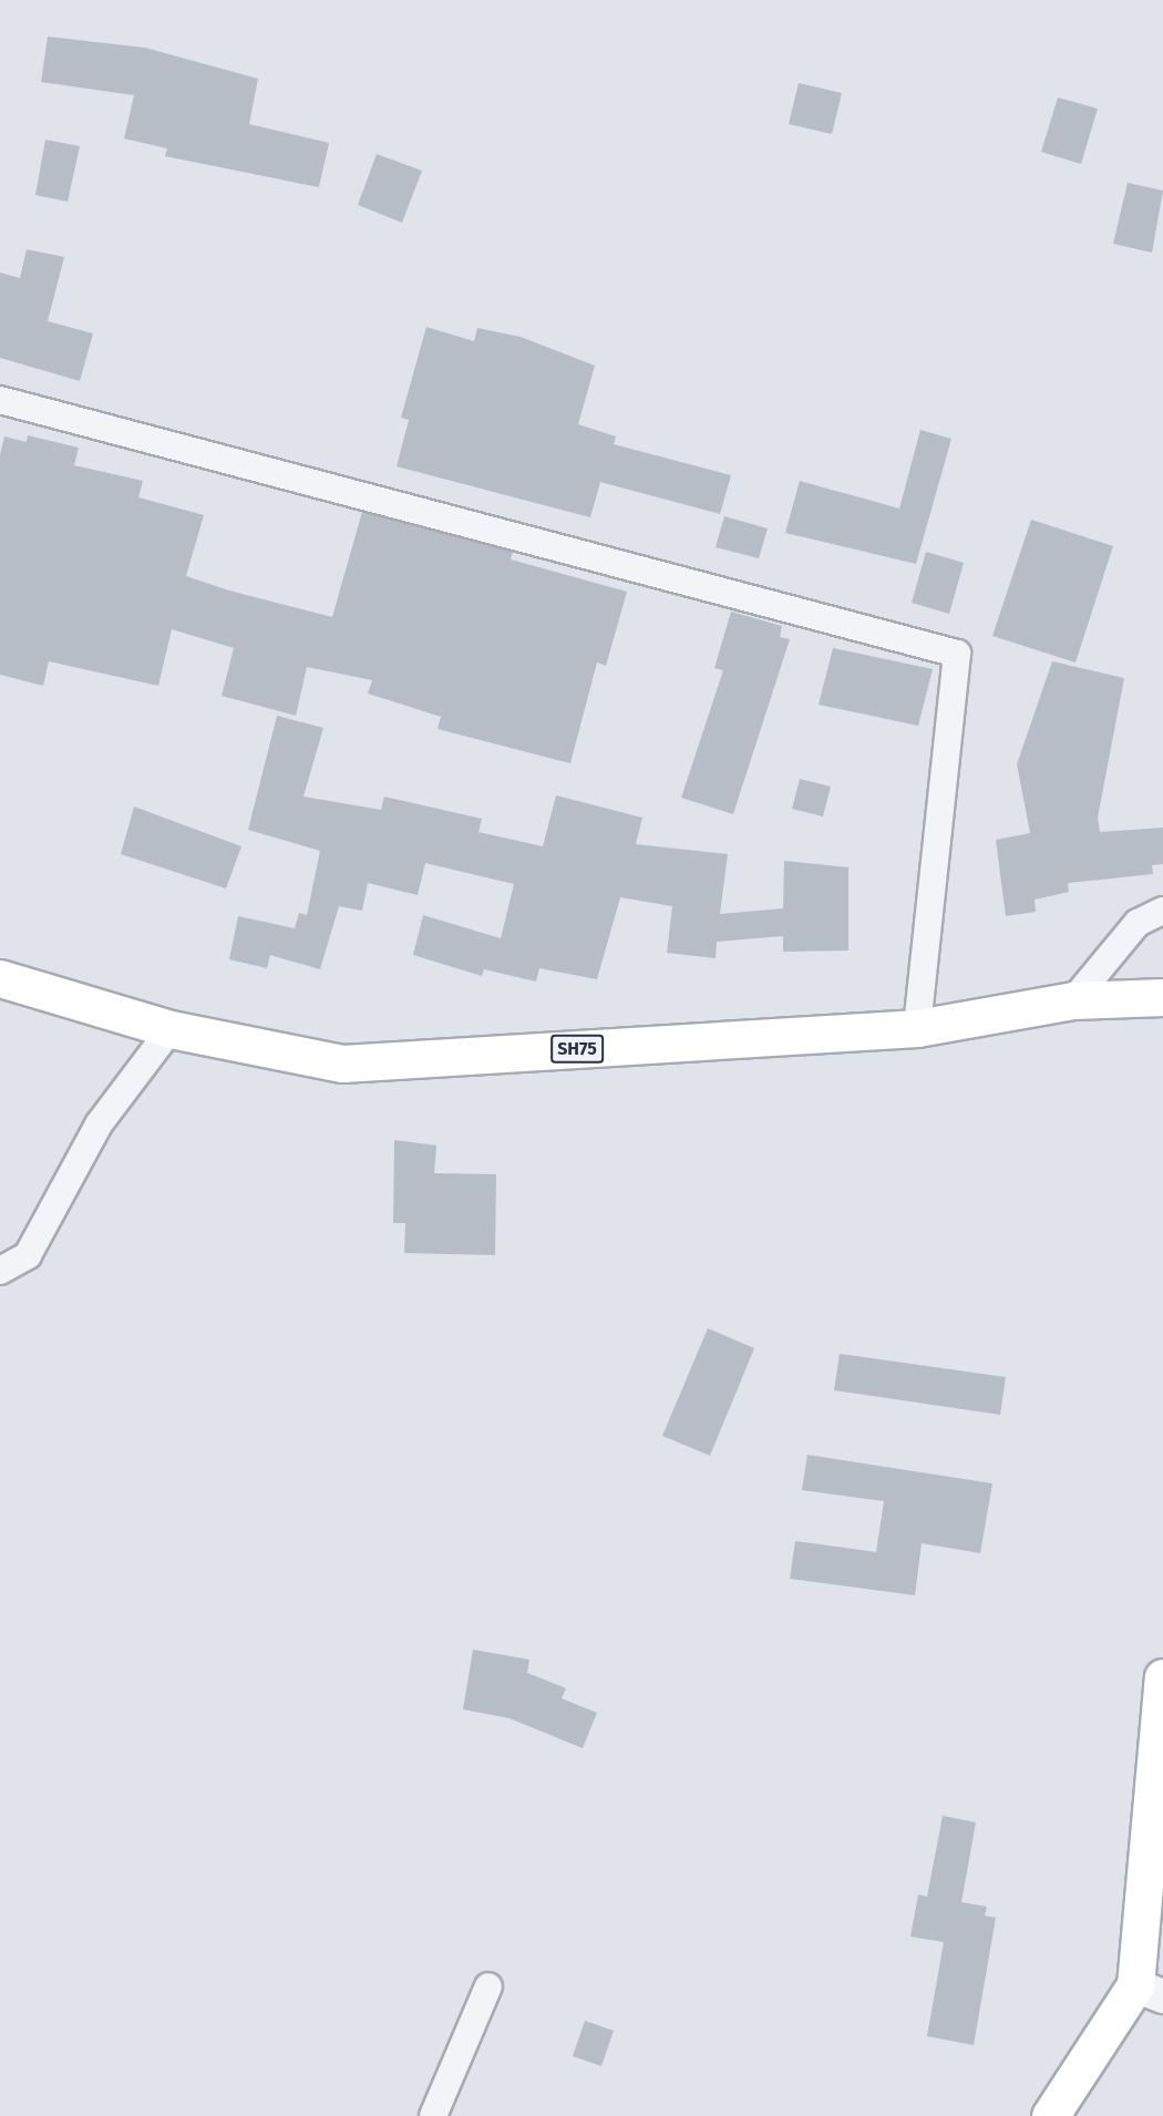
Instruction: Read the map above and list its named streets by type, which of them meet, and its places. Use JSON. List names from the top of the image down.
{
  "streets": {
    "main road": ["SH75"]
  }
}
